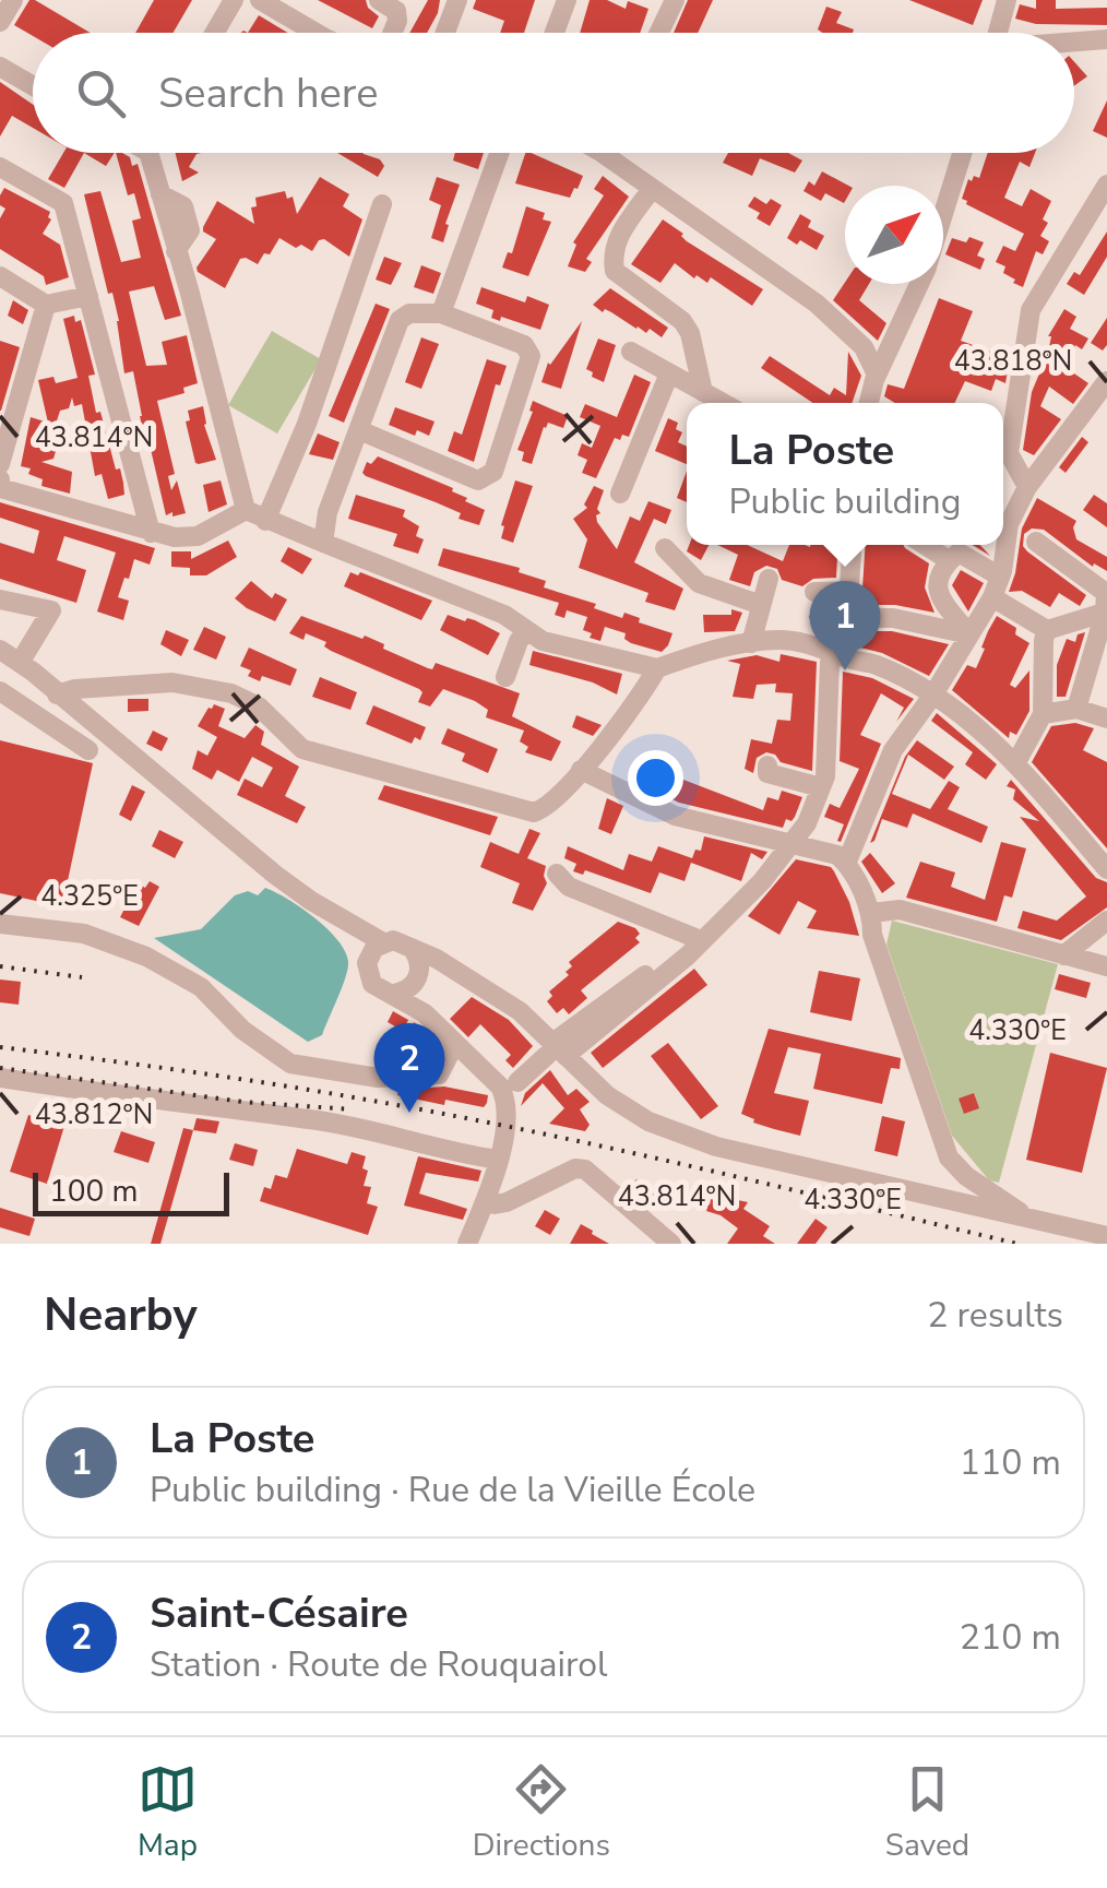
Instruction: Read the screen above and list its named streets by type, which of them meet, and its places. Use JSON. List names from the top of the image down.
{
  "scale_bar": "100 m",
  "north": "top right",
  "page": {
    "search": "Search here",
    "popup": ["La Poste", "Public building"],
    "pins": ["1", "2"],
    "scale": "100 m",
    "heading": ["Nearby", "2 results"],
    "list": [
      {
        "mark": "1",
        "name": "La Poste",
        "note": "Public building · Rue de la Vieille École",
        "value": "110 m"
      },
      {
        "mark": "2",
        "name": "Saint-Césaire",
        "note": "Station · Route de Rouquairol",
        "value": "210 m"
      }
    ],
    "nav": ["Map", "Directions", "Saved"]
  },
  "coordinates": [
    "43.818°N",
    "43.814°N",
    "4.325°E",
    "4.330°E",
    "43.812°N"
  ]
}
